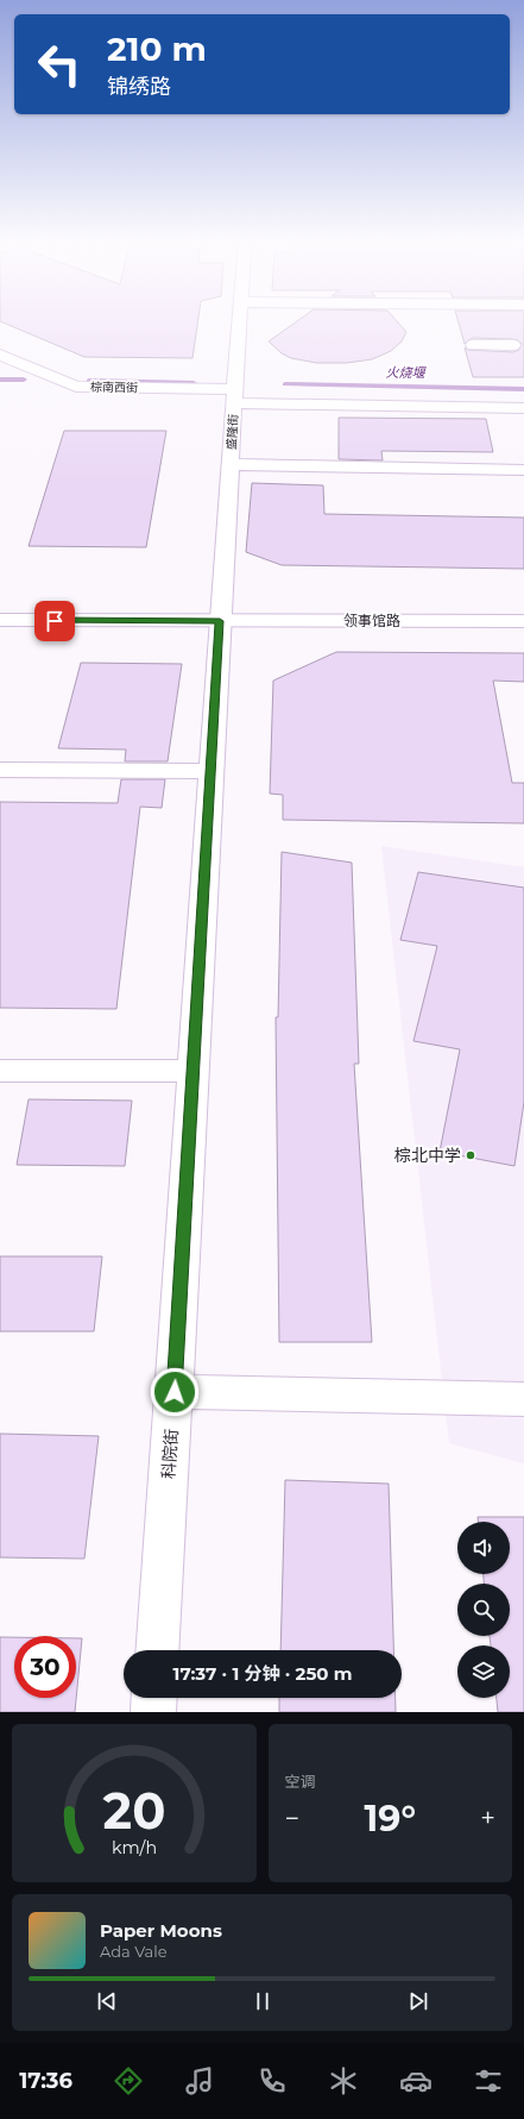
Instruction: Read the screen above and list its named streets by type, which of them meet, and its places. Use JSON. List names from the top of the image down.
{
  "streets": {
    "street": [
      "棕南西街",
      "盛隆街",
      "领事馆路",
      "科院街"
    ]
  },
  "crossings": [
    ["棕南西街", "盛隆街"],
    ["盛隆街", "领事馆路"],
    ["盛隆街", "科院街"],
    ["领事馆路", "科院街"]
  ],
  "water": ["火烧堰"],
  "places": ["棕北中学"],
  "page": {
    "turn": ["210 m", "锦绣路"],
    "limit": "30",
    "trip": "17:37 · 1 分钟 · 250 m",
    "tile": "空调",
    "heat": ["−", "19°", "+"],
    "song": ["Paper Moons", "Ada Vale"],
    "tabs": "17:36",
    "gauge": ["20", "km/h"]
  }
}
